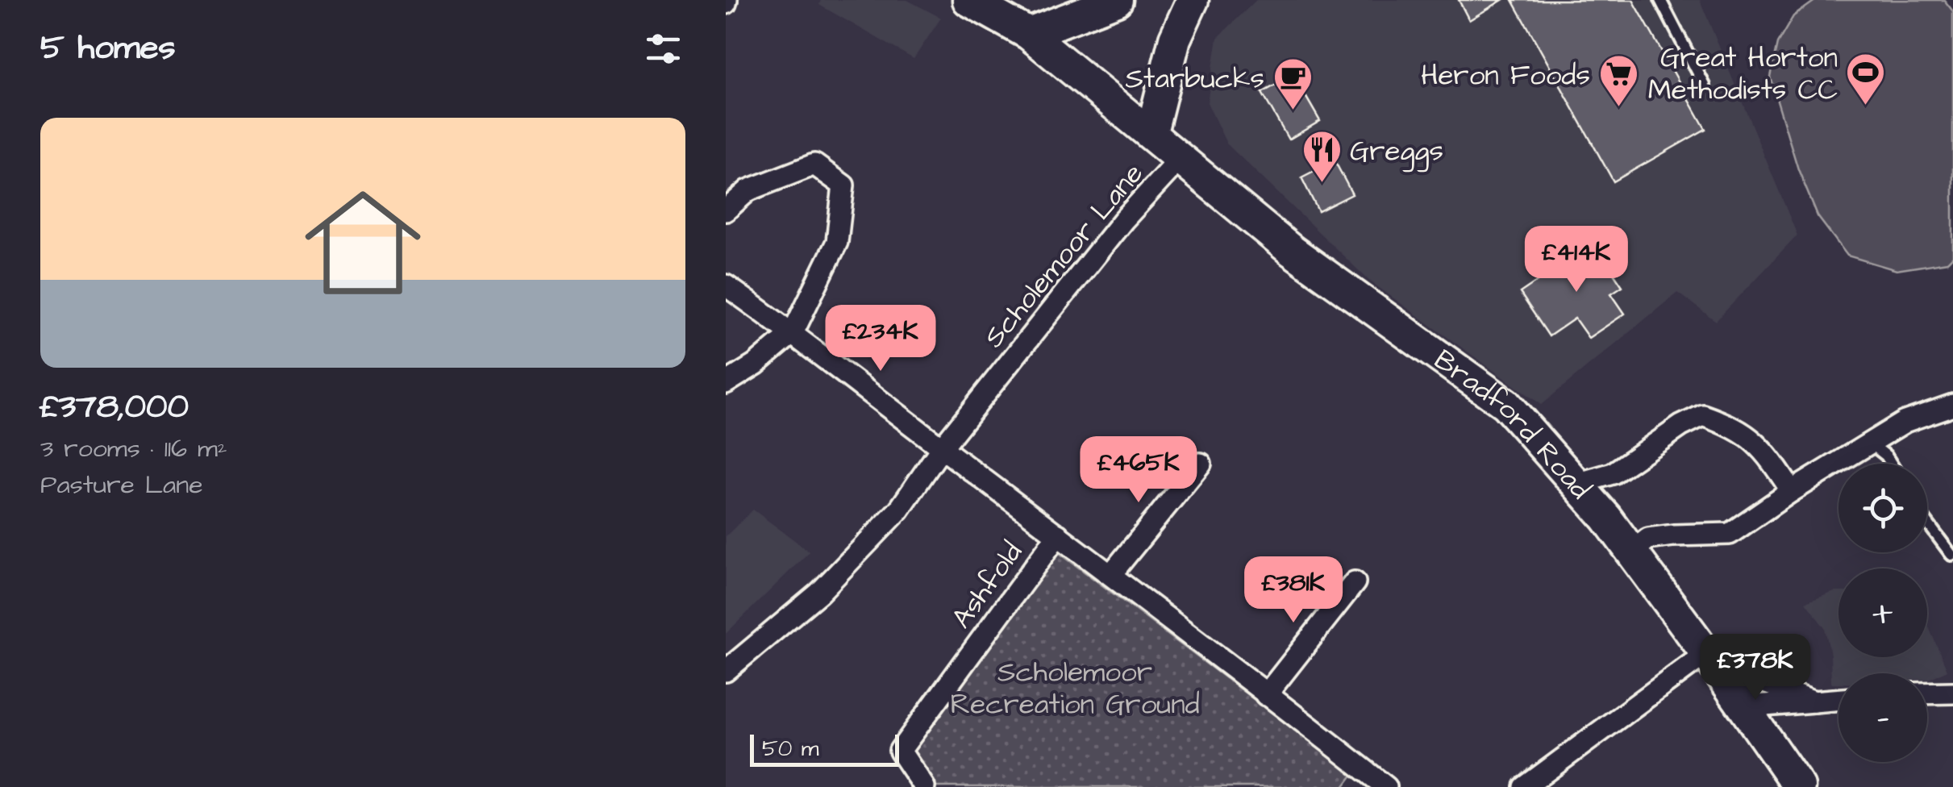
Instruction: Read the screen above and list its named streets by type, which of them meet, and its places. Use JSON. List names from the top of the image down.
{
  "streets": {
    "street": ["Scholemoor Lane", "Bradford Road", "Ashfold"]
  },
  "crossings": [
    ["Scholemoor Lane", "Bradford Road"]
  ],
  "parks": ["Scholemoor Recreation Ground"],
  "places": {
    "sports": ["Great Horton Methodists CC"],
    "supermarket": ["Heron Foods"],
    "cafe": ["Starbucks"],
    "restaurant": ["Greggs"]
  },
  "scale_bar": "50 m",
  "page": {
    "heading": "5 homes",
    "list": [
      {
        "name": "£378,000",
        "note": "3 rooms · 116 m² · Pasture Lane"
      }
    ],
    "price": [
      "£414K",
      "£234K",
      "£465K",
      "£381K",
      "£378K"
    ],
    "map_buttons": ["+", "−"],
    "scale": "50 m"
  }
}
